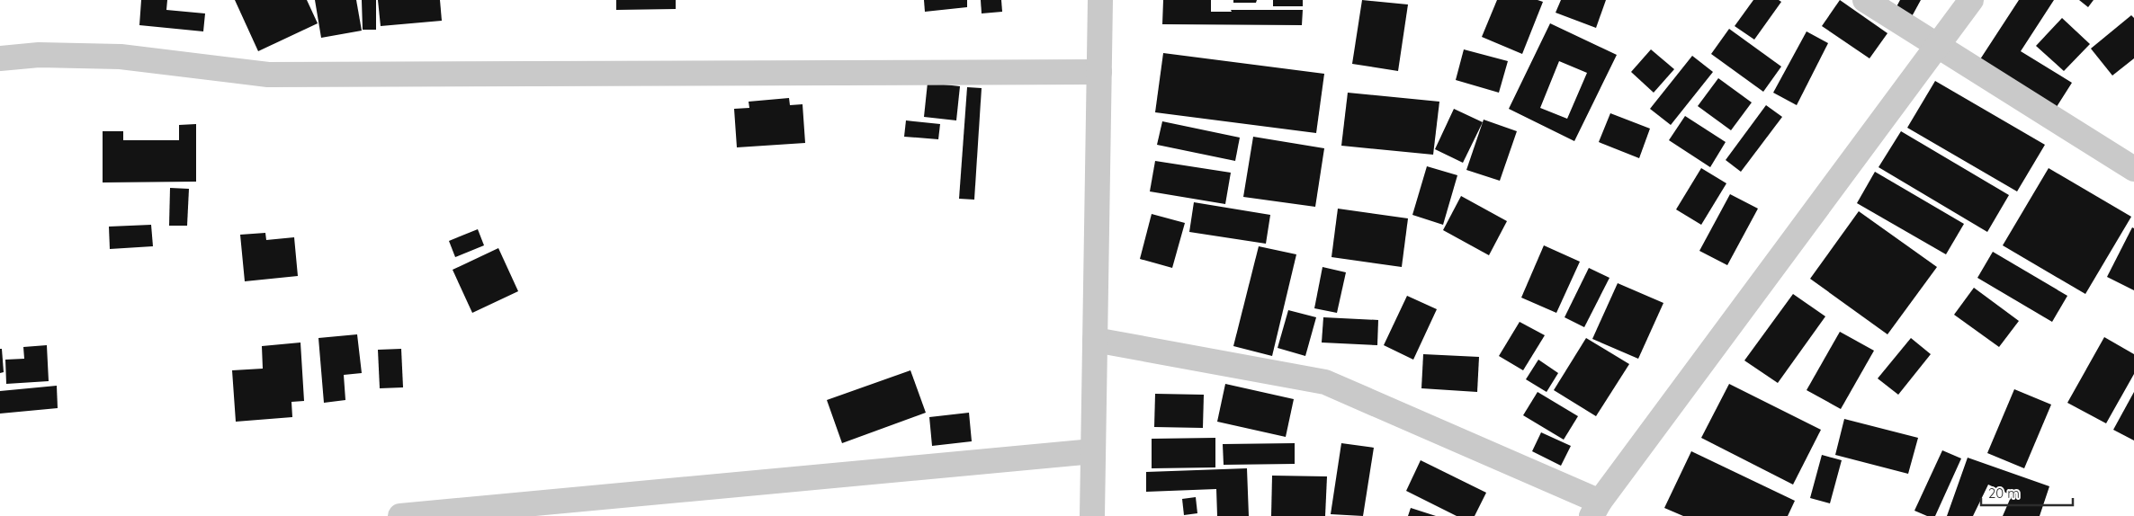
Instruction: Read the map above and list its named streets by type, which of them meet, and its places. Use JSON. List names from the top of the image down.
{
  "scale_bar": "20 m"
}
